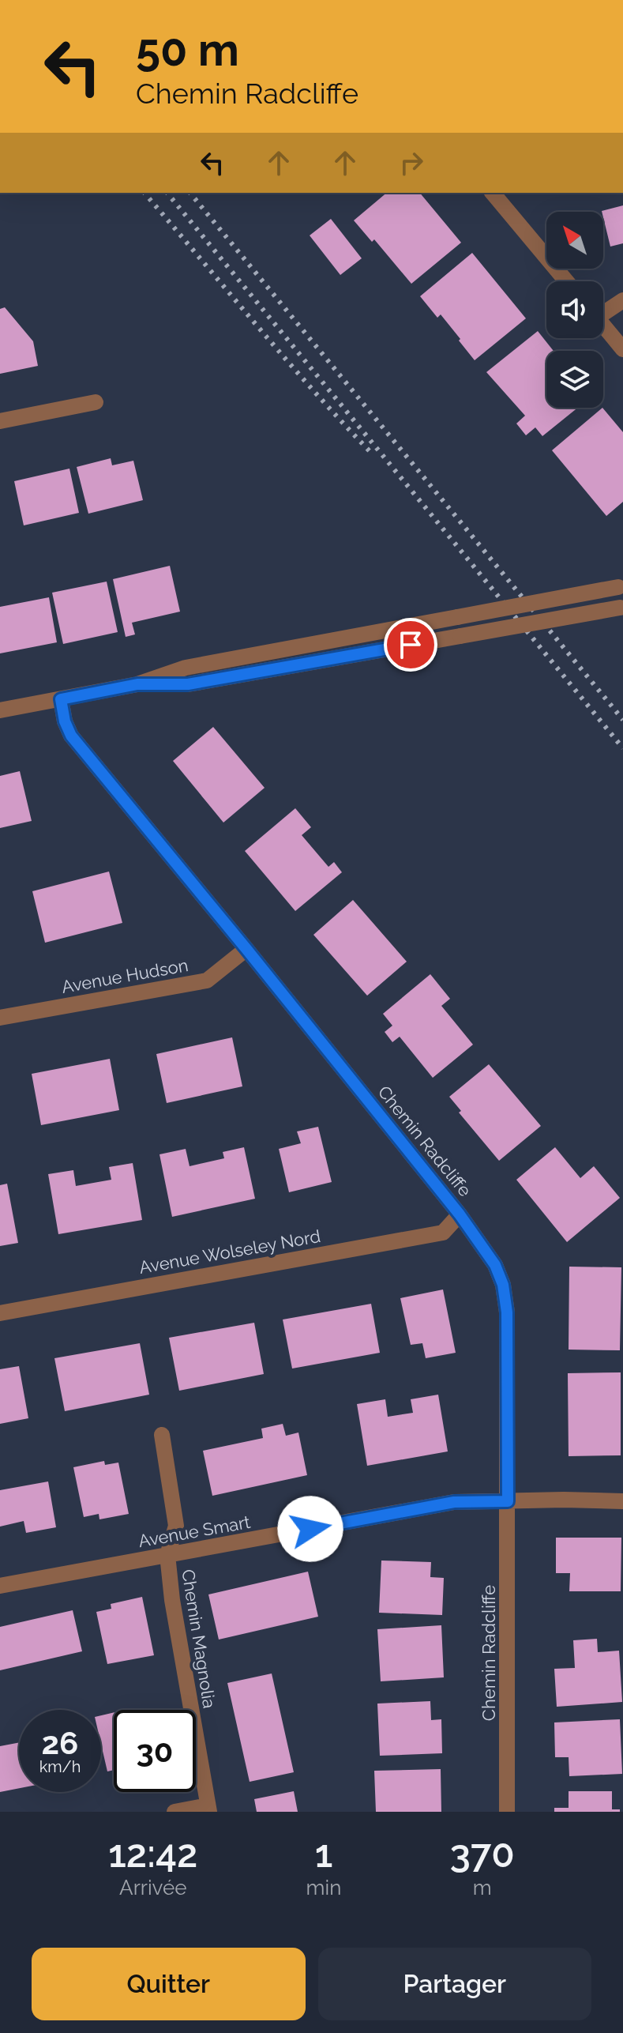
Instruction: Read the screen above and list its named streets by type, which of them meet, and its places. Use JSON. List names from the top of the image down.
{
  "streets": {
    "street": [
      "Avenue Hudson",
      "Chemin Radcliffe",
      "Avenue Wolseley Nord",
      "Avenue Smart",
      "Chemin Magnolia"
    ]
  },
  "crossings": [
    ["Avenue Hudson", "Chemin Radcliffe"],
    ["Chemin Radcliffe", "Avenue Wolseley Nord"],
    ["Chemin Radcliffe", "Avenue Smart"],
    ["Avenue Smart", "Chemin Magnolia"]
  ],
  "north": "top left",
  "page": {
    "turn": ["50 m", "Chemin Radcliffe"],
    "speed": "26 km/h",
    "limit": "30",
    "eta": [
      "12:42",
      "Arrivée",
      "1",
      "min",
      "370",
      "m"
    ],
    "buttons": ["Quitter", "Partager"]
  }
}
